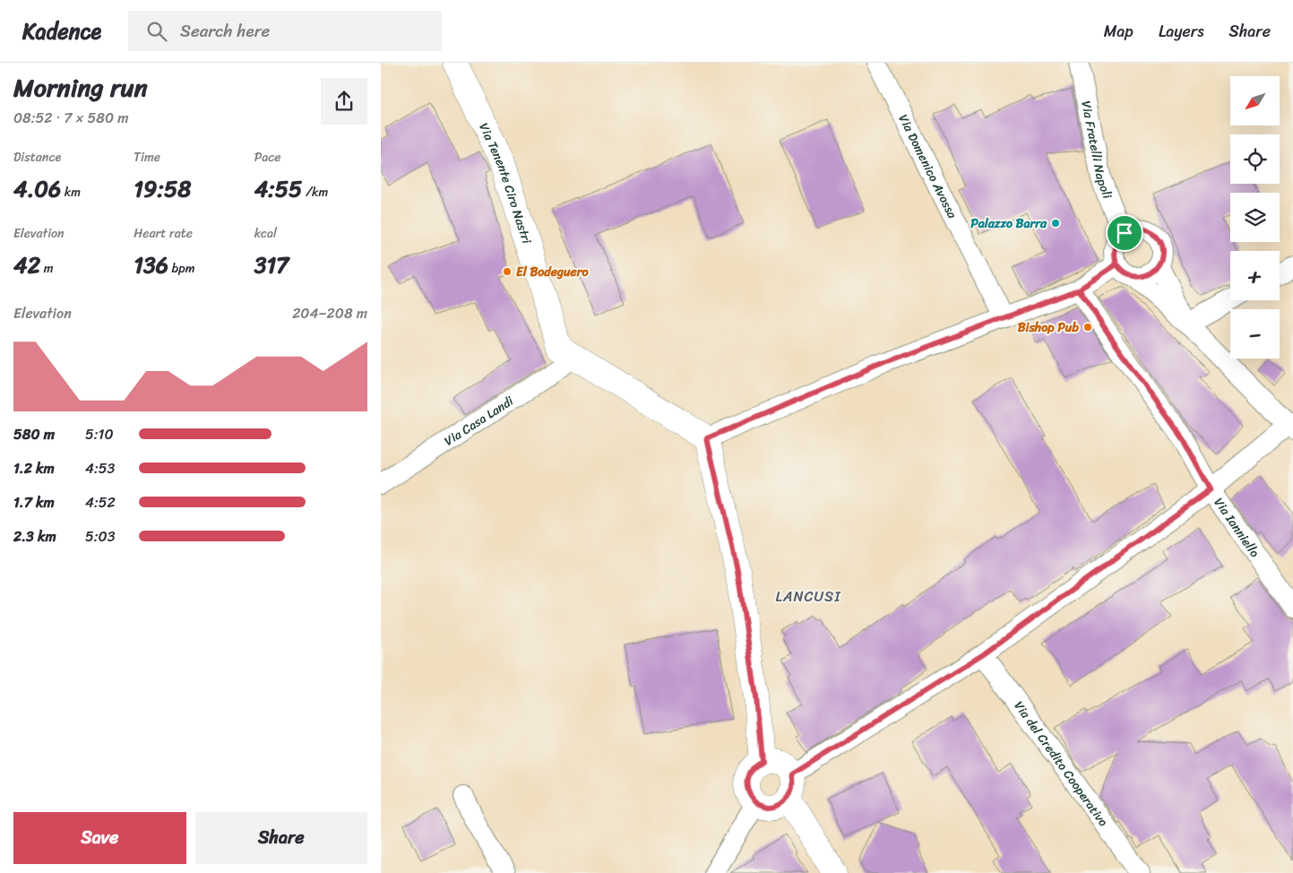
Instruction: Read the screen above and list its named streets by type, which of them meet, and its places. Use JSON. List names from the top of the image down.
{
  "streets": {
    "street": [
      "Via Fratelli Napoli",
      "Via Domenico Avossa",
      "Via Tenente Ciro Nastri",
      "Via Casa Landi",
      "Via Ianniello",
      "Via del Credito Cooperativo"
    ]
  },
  "crossings": [
    ["Via Tenente Ciro Nastri", "Via Casa Landi"]
  ],
  "districts": ["LANCUSI"],
  "places": ["Palazzo Barra", "El Bodeguero", "Bishop Pub"],
  "north": "bottom left",
  "page": {
    "header": "Kadence",
    "search": "Search here",
    "nav": ["Map", "Layers", "Share"],
    "heading": ["Morning run", "08:52 · 7 × 580 m"],
    "map_buttons": ["+", "−"],
    "stats": [
      ["Distance", "4.06 km"],
      ["Time", "19:58"],
      ["Pace", "4:55 /km"],
      ["Elevation", "42 m"],
      ["Heart rate", "136 bpm"],
      ["kcal", "317"]
    ],
    "chart": ["Elevation", "204–208 m"],
    "list": [
      {
        "name": "580 m",
        "note": "5:10"
      },
      {
        "name": "1.2 km",
        "note": "4:53"
      },
      {
        "name": "1.7 km",
        "note": "4:52"
      },
      {
        "name": "2.3 km",
        "note": "5:03"
      }
    ],
    "buttons": ["Save", "Share"]
  }
}
